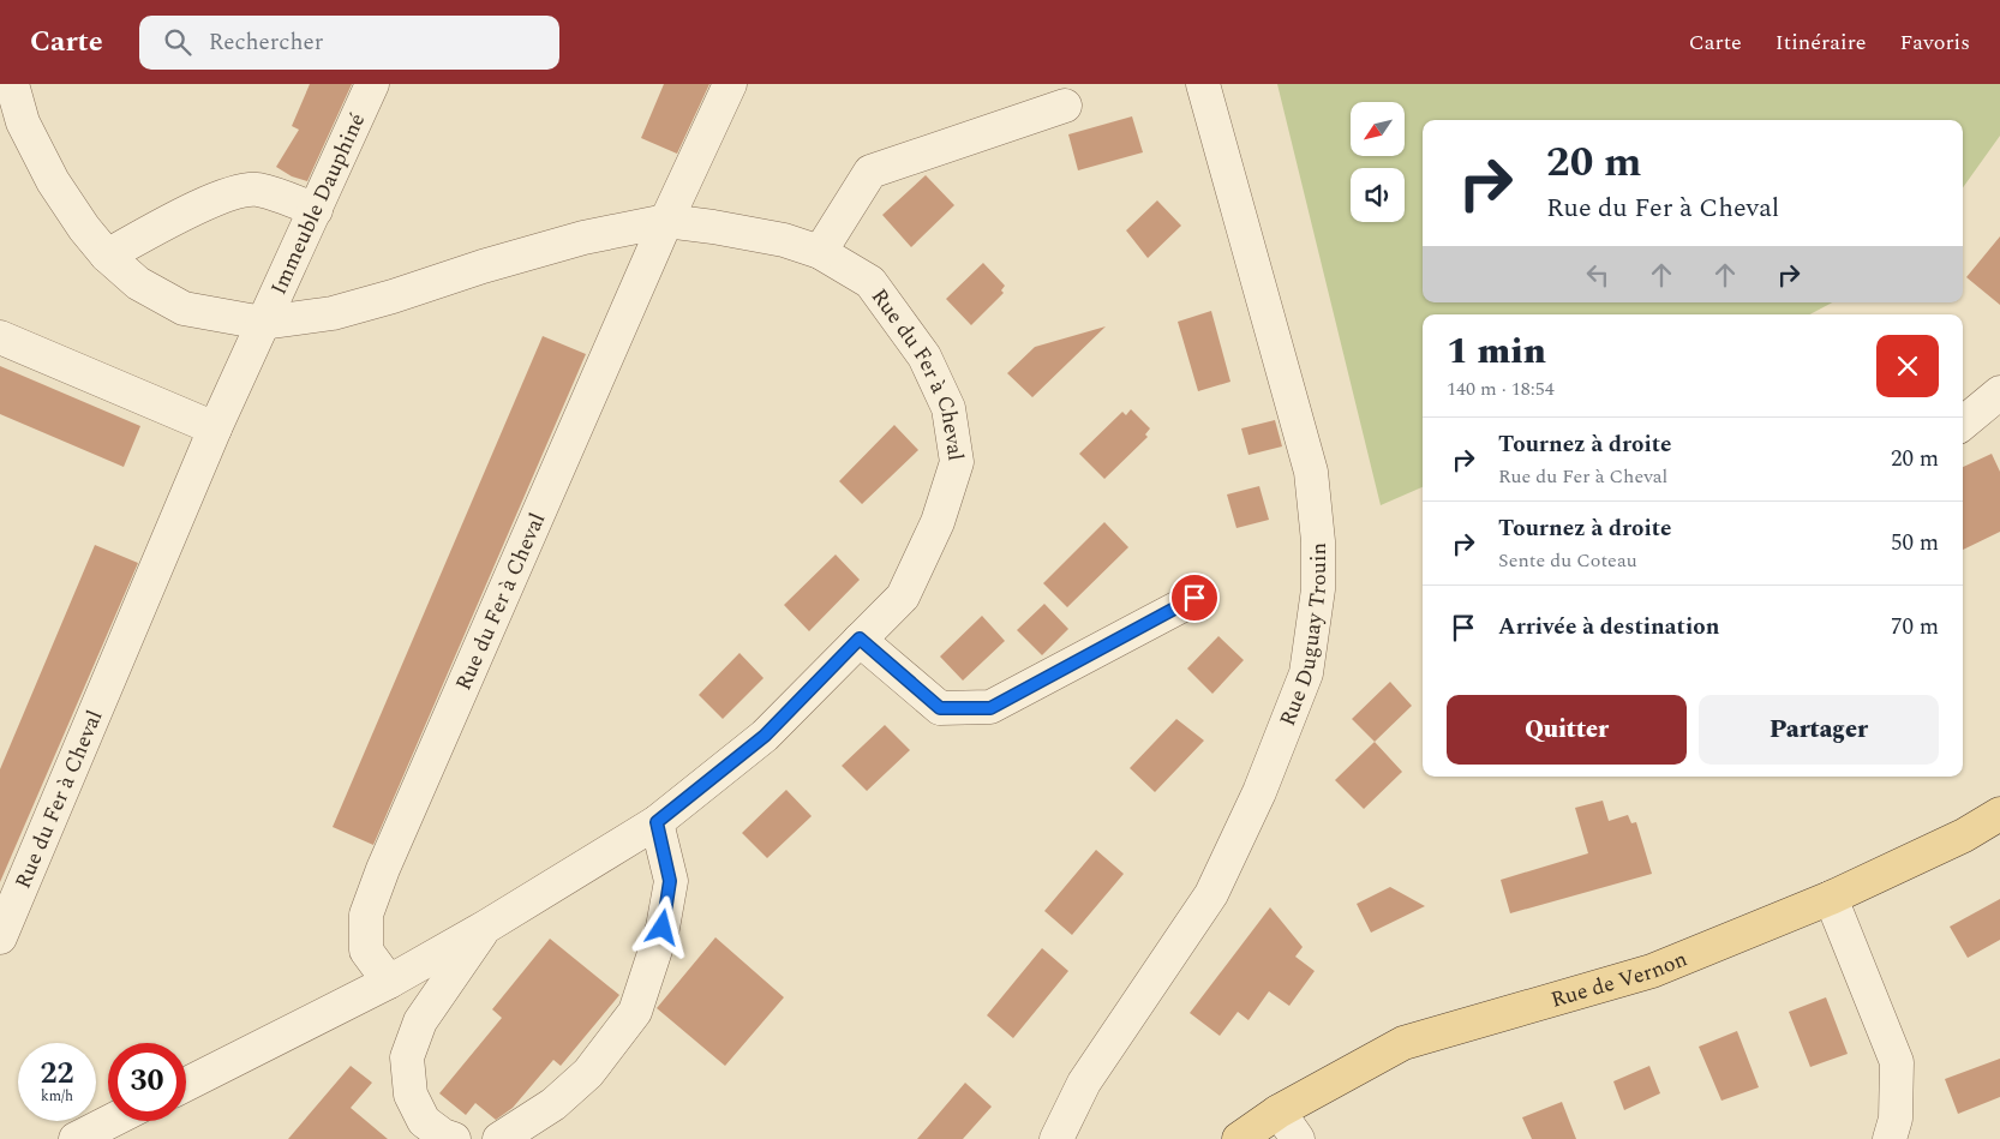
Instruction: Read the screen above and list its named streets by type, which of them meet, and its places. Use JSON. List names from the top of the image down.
{
  "streets": {
    "main road": ["Rue de Vernon"],
    "street": ["Immeuble Dauphiné", "Rue du Fer à Cheval", "Rue Duguay Trouin"]
  },
  "crossings": [
    ["Immeuble Dauphiné", "Rue du Fer à Cheval"]
  ],
  "north": "bottom left",
  "page": {
    "header": "Carte",
    "search": "Rechercher",
    "nav": ["Carte", "Itinéraire", "Favoris"],
    "turn": ["20 m", "Rue du Fer à Cheval"],
    "heading": ["1 min", "140 m · 18:54"],
    "list": [
      {
        "name": "Tournez à droite",
        "note": "Rue du Fer à Cheval",
        "value": "20 m"
      },
      {
        "name": "Tournez à droite",
        "note": "Sente du Coteau",
        "value": "50 m"
      },
      {
        "name": "Arrivée à destination",
        "value": "70 m"
      }
    ],
    "buttons": ["Quitter", "Partager"],
    "speed": "22 km/h",
    "limit": "30"
  }
}
